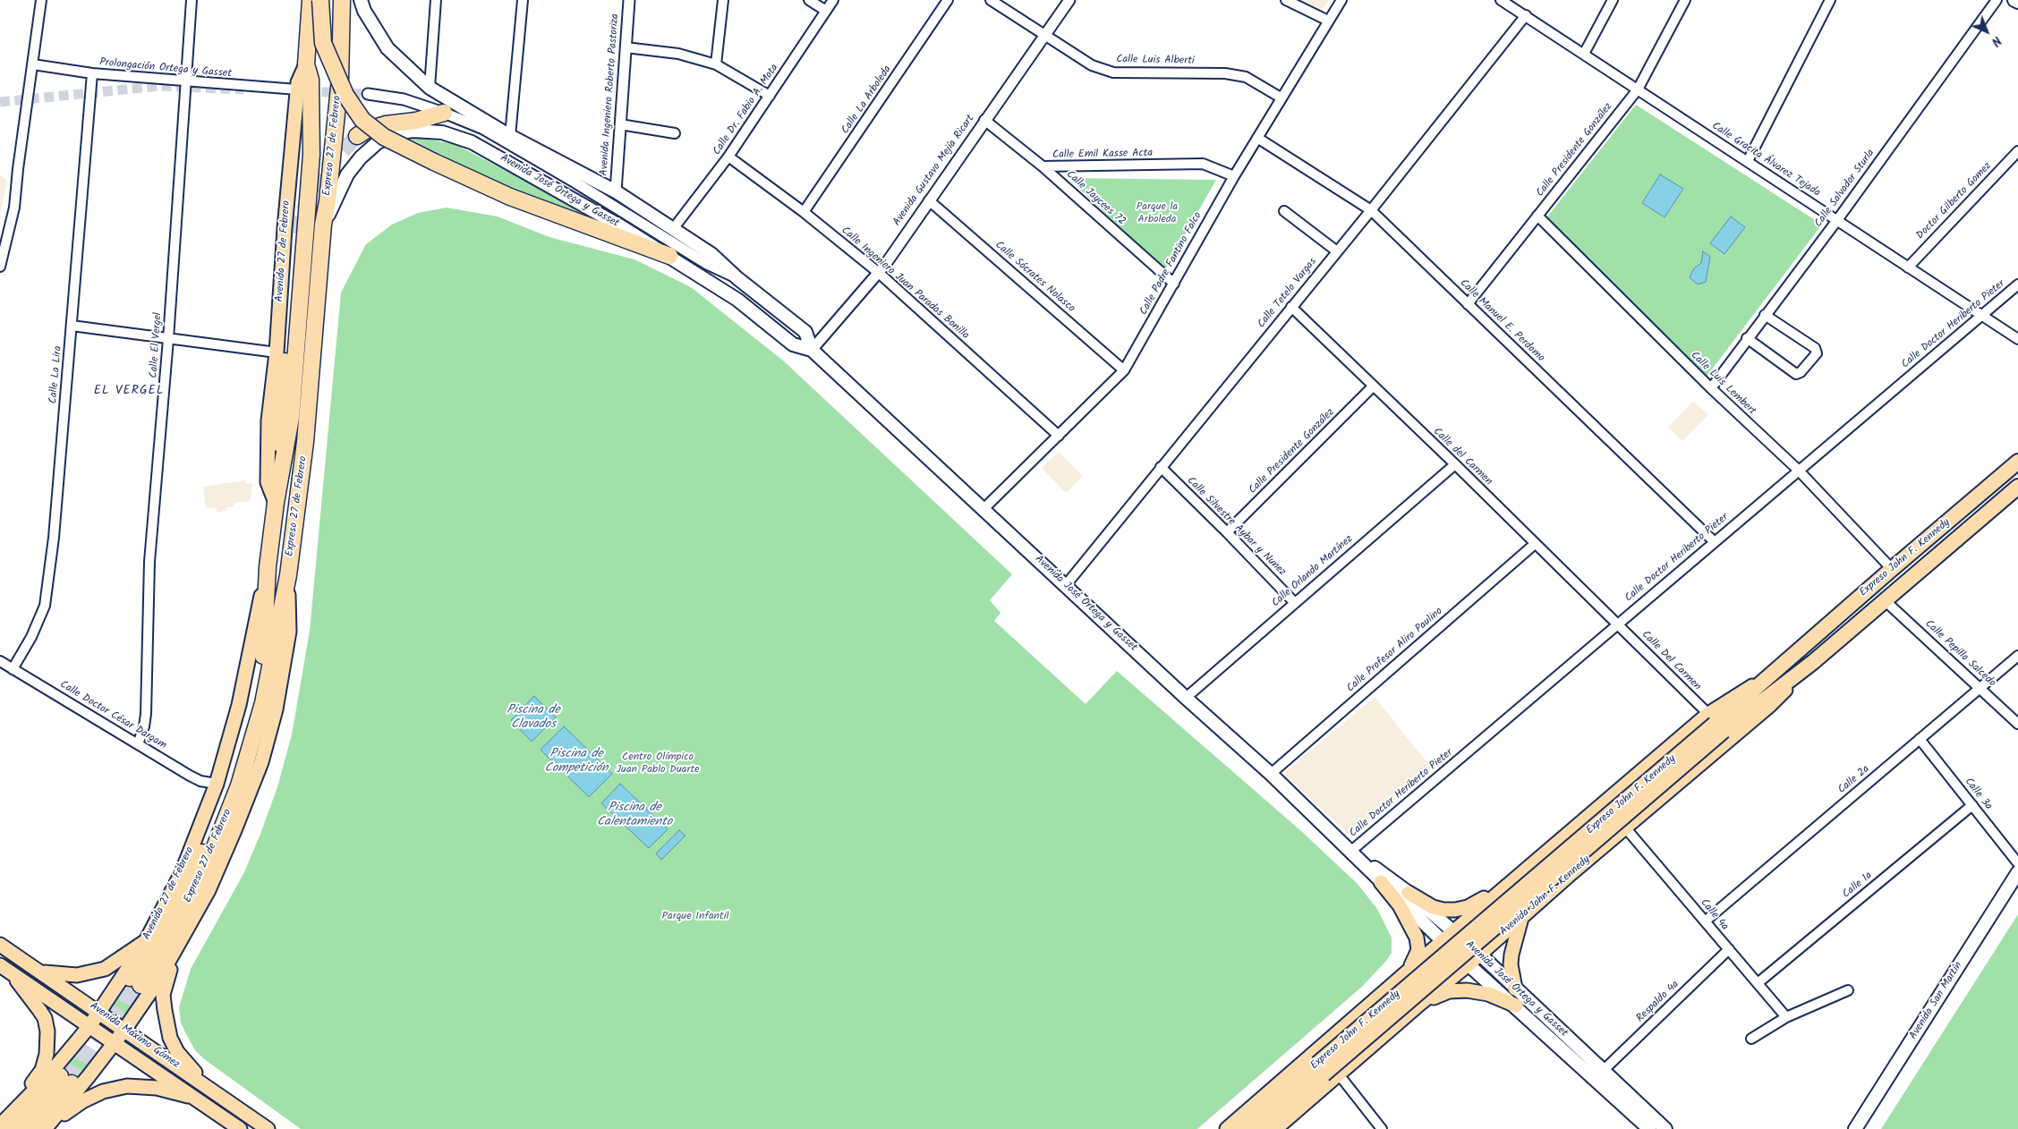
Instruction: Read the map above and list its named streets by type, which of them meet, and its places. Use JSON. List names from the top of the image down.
{
  "streets": {
    "highway": ["Expreso 27 de Febrero", "Avenida 27 de Febrero", "Expreso John F. Kennedy"],
    "main road": [
      "Avenida José Ortega y Gasset",
      "Avenida John F. Kennedy",
      "Avenida San Martín",
      "Avenida Máximo Gómez"
    ],
    "street": [
      "Calle Luis Alberti",
      "Prolongación Ortega y Gasset",
      "Avenida Ingeniero Roberto Pastoriza",
      "Calle La Arboleda",
      "Calle Dr. Fabio A. Mota",
      "Calle Presidente González",
      "Calle Emil Kasse Acta",
      "Calle Gracita Álvarez Tejada",
      "Avenida Gustavo Mejía Ricart",
      "Calle Salvador Sturla",
      "Calle Jaycees 72",
      "Doctor Gilberto Gomez",
      "Calle Padre Fantino Falco",
      "Calle Sócrates Nolasco",
      "Calle Ingeniero Juan Paradas Bonilla",
      "Calle Tetelo Vargas",
      "Calle Manuel E. Perdomo",
      "Calle Doctor Heriberto Pieter",
      "Calle El Vergel",
      "Calle La Lira",
      "Calle Luis Lembert",
      "Calle del Carmen",
      "Calle Silvestre Aybar y Nunez",
      "Calle Orlando Martínez",
      "Calle Profesor Aliro Paulino",
      "Calle Pepillo Salcedo",
      "Calle Del Carmen",
      "Calle Doctor César Dargam",
      "Calle 2a",
      "Calle 3a",
      "Calle 1a",
      "Calle 4a",
      "Respaldo 4a"
    ]
  },
  "crossings": [
    ["Calle Luis Alberti", "Avenida Gustavo Mejía Ricart"],
    ["Calle Luis Alberti", "Calle Padre Fantino Falco"],
    ["Prolongación Ortega y Gasset", "Avenida 27 de Febrero"],
    ["Prolongación Ortega y Gasset", "Calle El Vergel"],
    ["Prolongación Ortega y Gasset", "Calle La Lira"],
    ["Avenida Ingeniero Roberto Pastoriza", "Avenida José Ortega y Gasset"],
    ["Calle La Arboleda", "Calle Ingeniero Juan Paradas Bonilla"],
    ["Calle Dr. Fabio A. Mota", "Avenida José Ortega y Gasset"],
    ["Calle Dr. Fabio A. Mota", "Calle Ingeniero Juan Paradas Bonilla"],
    ["Expreso 27 de Febrero", "Avenida José Ortega y Gasset"],
    ["Expreso 27 de Febrero", "Avenida 27 de Febrero"],
    ["Calle Presidente González", "Calle Gracita Álvarez Tejada"],
    ["Calle Presidente González", "Calle Manuel E. Perdomo"],
    ["Calle Presidente González", "Calle Luis Lembert"],
    ["Calle Presidente González", "Calle del Carmen"],
    ["Calle Presidente González", "Calle Silvestre Aybar y Nunez"],
    ["Calle Emil Kasse Acta", "Avenida Gustavo Mejía Ricart"],
    ["Calle Emil Kasse Acta", "Calle Jaycees 72"],
    ["Calle Emil Kasse Acta", "Calle Padre Fantino Falco"],
    ["Calle Gracita Álvarez Tejada", "Calle Salvador Sturla"],
    ["Calle Gracita Álvarez Tejada", "Doctor Gilberto Gomez"],
    ["Calle Gracita Álvarez Tejada", "Calle Tetelo Vargas"],
    ["Calle Gracita Álvarez Tejada", "Calle Doctor Heriberto Pieter"],
    ["Avenida Gustavo Mejía Ricart", "Avenida José Ortega y Gasset"],
    ["Avenida Gustavo Mejía Ricart", "Calle Sócrates Nolasco"],
    ["Avenida Gustavo Mejía Ricart", "Calle Ingeniero Juan Paradas Bonilla"],
    ["Calle Salvador Sturla", "Calle Luis Lembert"],
    ["Avenida José Ortega y Gasset", "Calle Padre Fantino Falco"],
    ["Avenida José Ortega y Gasset", "Calle Tetelo Vargas"],
    ["Avenida José Ortega y Gasset", "Calle Doctor Heriberto Pieter"],
    ["Avenida José Ortega y Gasset", "Calle Orlando Martínez"],
    ["Avenida José Ortega y Gasset", "Calle Profesor Aliro Paulino"],
    ["Avenida José Ortega y Gasset", "Avenida John F. Kennedy"],
    ["Avenida José Ortega y Gasset", "Respaldo 4a"],
    ["Calle Jaycees 72", "Calle Padre Fantino Falco"],
    ["Avenida 27 de Febrero", "Calle Doctor César Dargam"],
    ["Avenida 27 de Febrero", "Avenida Máximo Gómez"],
    ["Calle Padre Fantino Falco", "Calle Sócrates Nolasco"],
    ["Calle Padre Fantino Falco", "Calle Ingeniero Juan Paradas Bonilla"],
    ["Calle Padre Fantino Falco", "Calle Manuel E. Perdomo"],
    ["Calle Tetelo Vargas", "Calle Manuel E. Perdomo"],
    ["Calle Tetelo Vargas", "Calle del Carmen"],
    ["Calle Tetelo Vargas", "Calle Silvestre Aybar y Nunez"],
    ["Calle Manuel E. Perdomo", "Calle Doctor Heriberto Pieter"],
    ["Calle Doctor Heriberto Pieter", "Calle Luis Lembert"],
    ["Calle Doctor Heriberto Pieter", "Calle del Carmen"],
    ["Calle Doctor Heriberto Pieter", "Calle Del Carmen"],
    ["Calle El Vergel", "Calle Doctor César Dargam"],
    ["Calle La Lira", "Calle Doctor César Dargam"],
    ["Calle Luis Lembert", "Expreso John F. Kennedy"],
    ["Calle del Carmen", "Calle Orlando Martínez"],
    ["Calle del Carmen", "Calle Profesor Aliro Paulino"],
    ["Calle del Carmen", "Calle Del Carmen"],
    ["Calle Silvestre Aybar y Nunez", "Calle Orlando Martínez"],
    ["Expreso John F. Kennedy", "Calle Pepillo Salcedo"],
    ["Expreso John F. Kennedy", "Calle Del Carmen"],
    ["Expreso John F. Kennedy", "Avenida John F. Kennedy"],
    ["Calle Pepillo Salcedo", "Calle 2a"],
    ["Calle 2a", "Calle 3a"],
    ["Calle 2a", "Calle 4a"],
    ["Calle 3a", "Calle 1a"],
    ["Calle 1a", "Calle 4a"],
    ["Avenida John F. Kennedy", "Calle 4a"],
    ["Calle 4a", "Respaldo 4a"]
  ],
  "districts": ["EL VERGEL"],
  "water": ["Piscina de Clavados", "Piscina de Competición", "Piscina de Calentamiento"],
  "parks": ["Parque la Arboleda", "Centro Olímpico Juan Pablo Duarte", "Parque Infantil"],
  "north": "bottom right"
}
